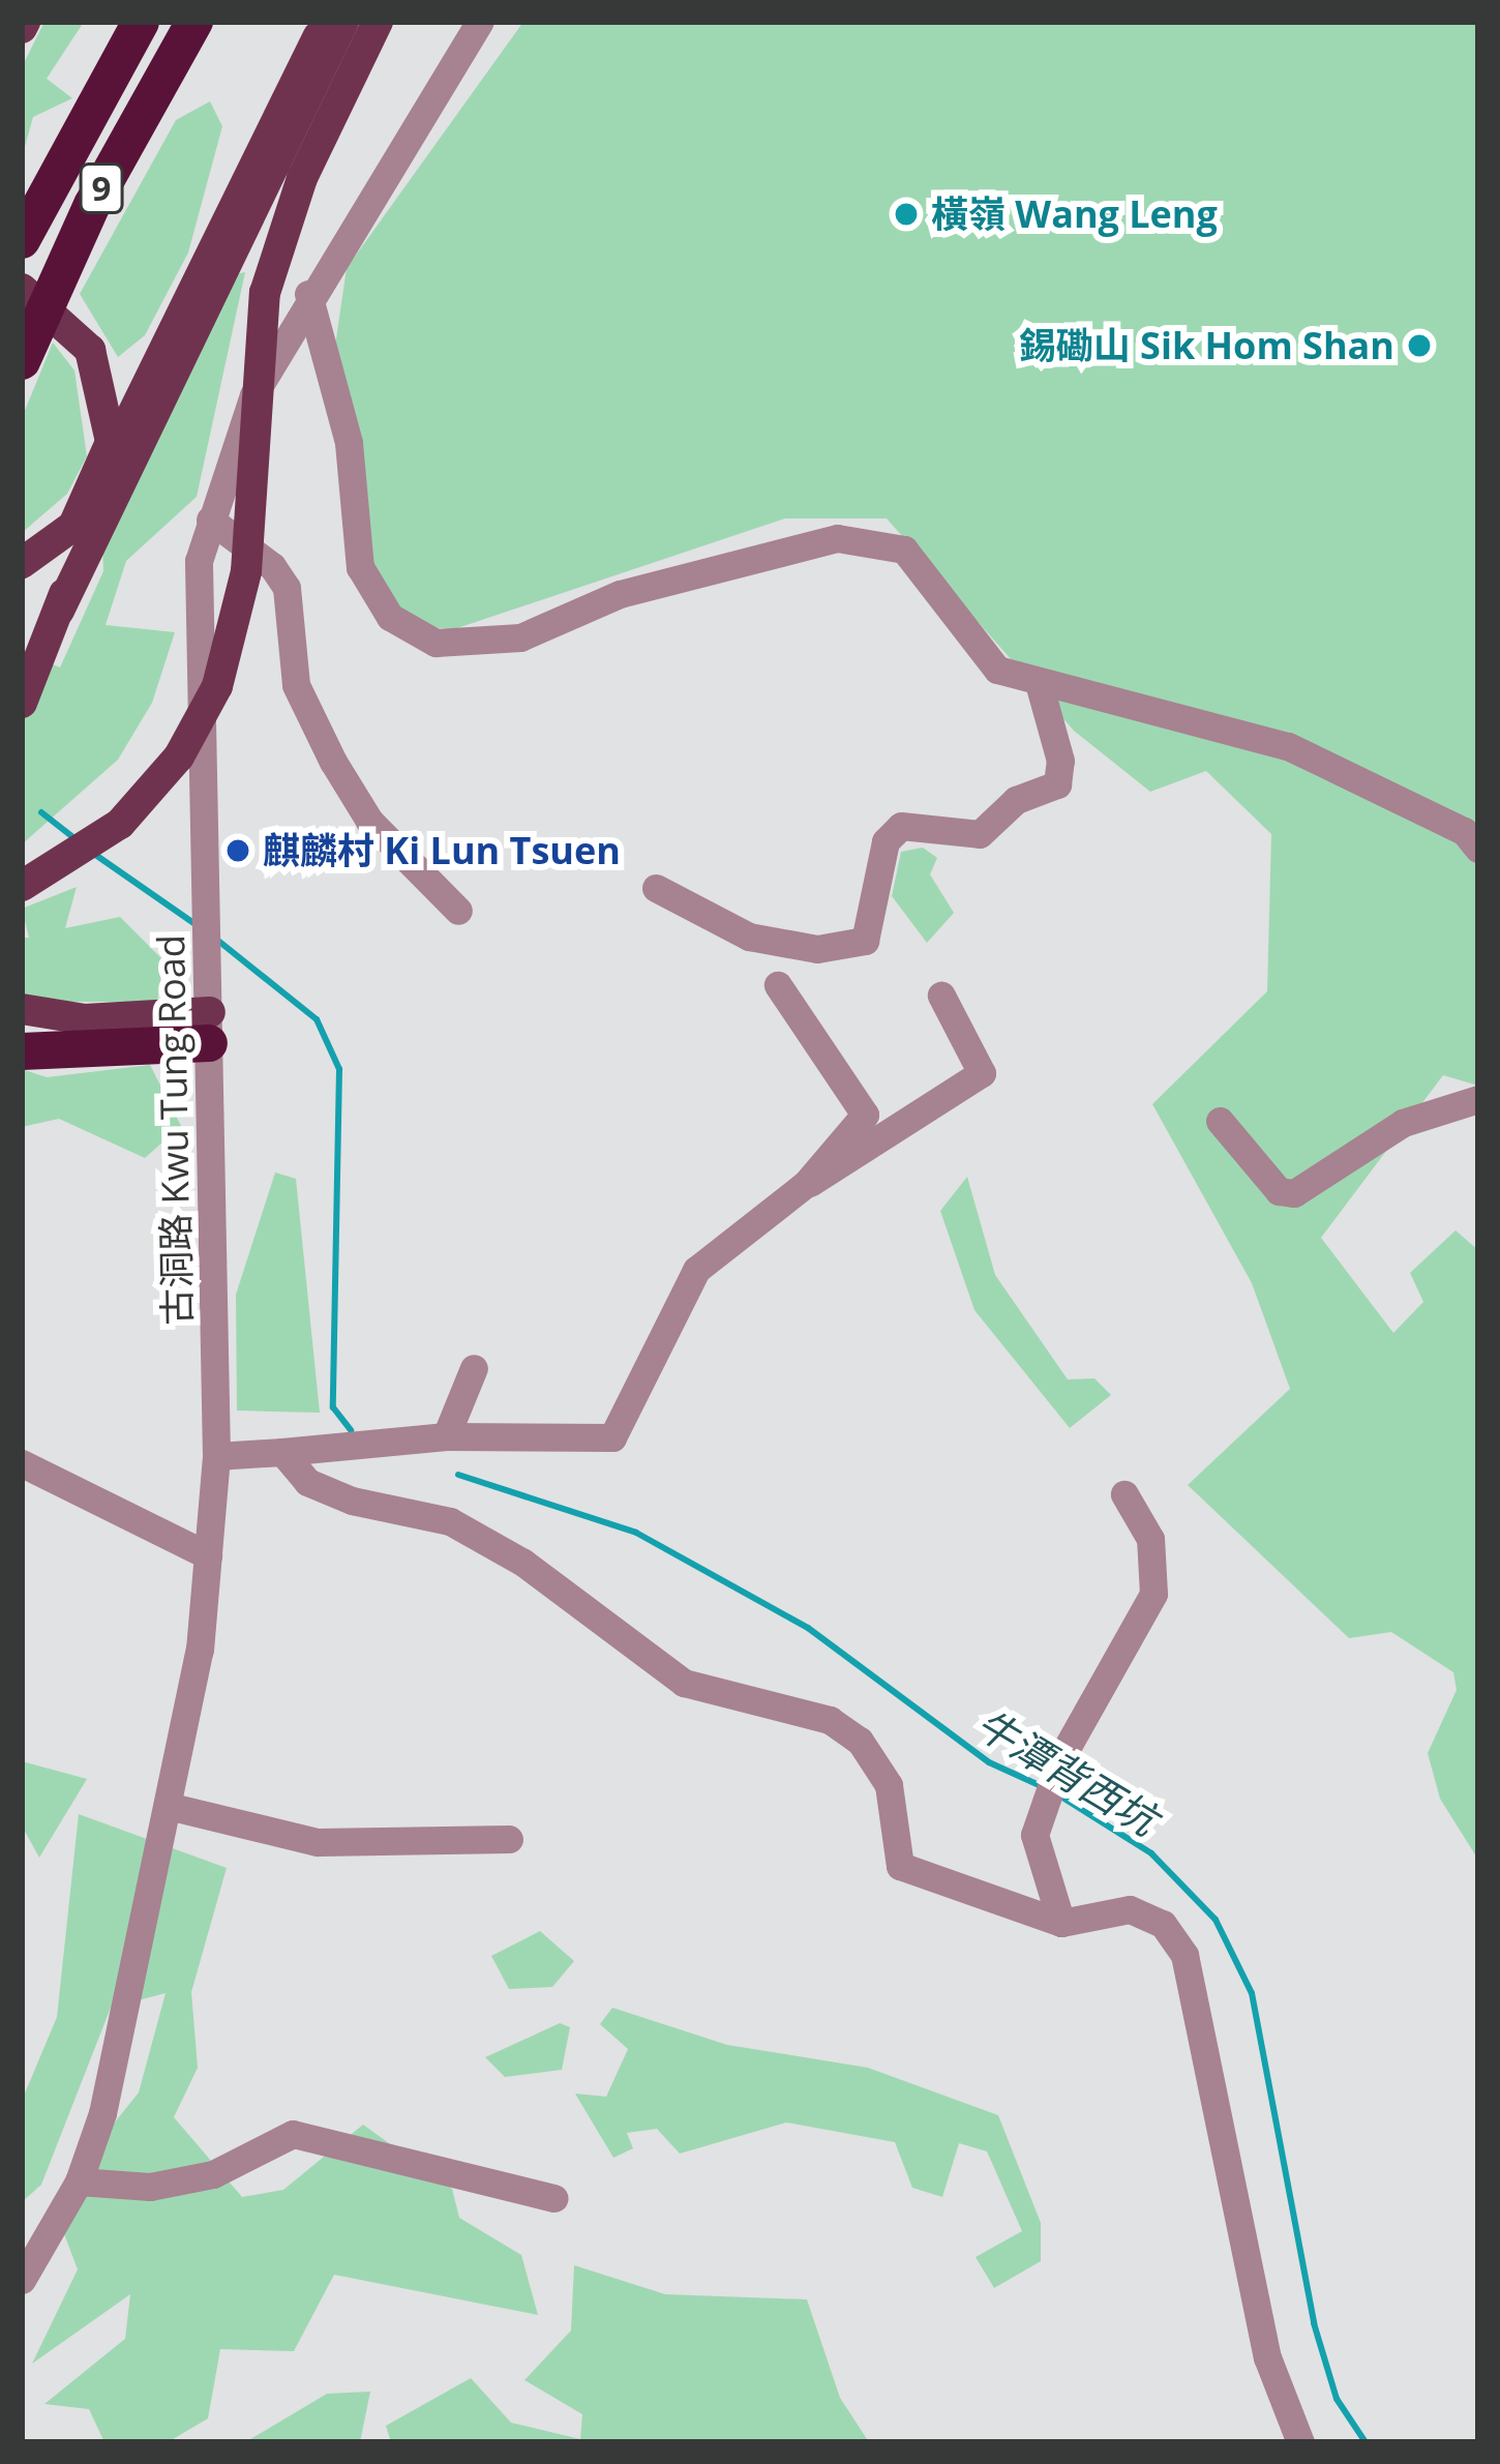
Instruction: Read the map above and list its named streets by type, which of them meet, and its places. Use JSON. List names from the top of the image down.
{
  "streets": {
    "highway": ["9"],
    "street": ["古洞路 Kwu Tung Road"]
  },
  "water": ["牛潭背西坑"],
  "places": ["橫嶺 Wang Leng", "錫磡山 Sik Hom Shan", "麒麟村 Ki Lun Tsuen"]
}
